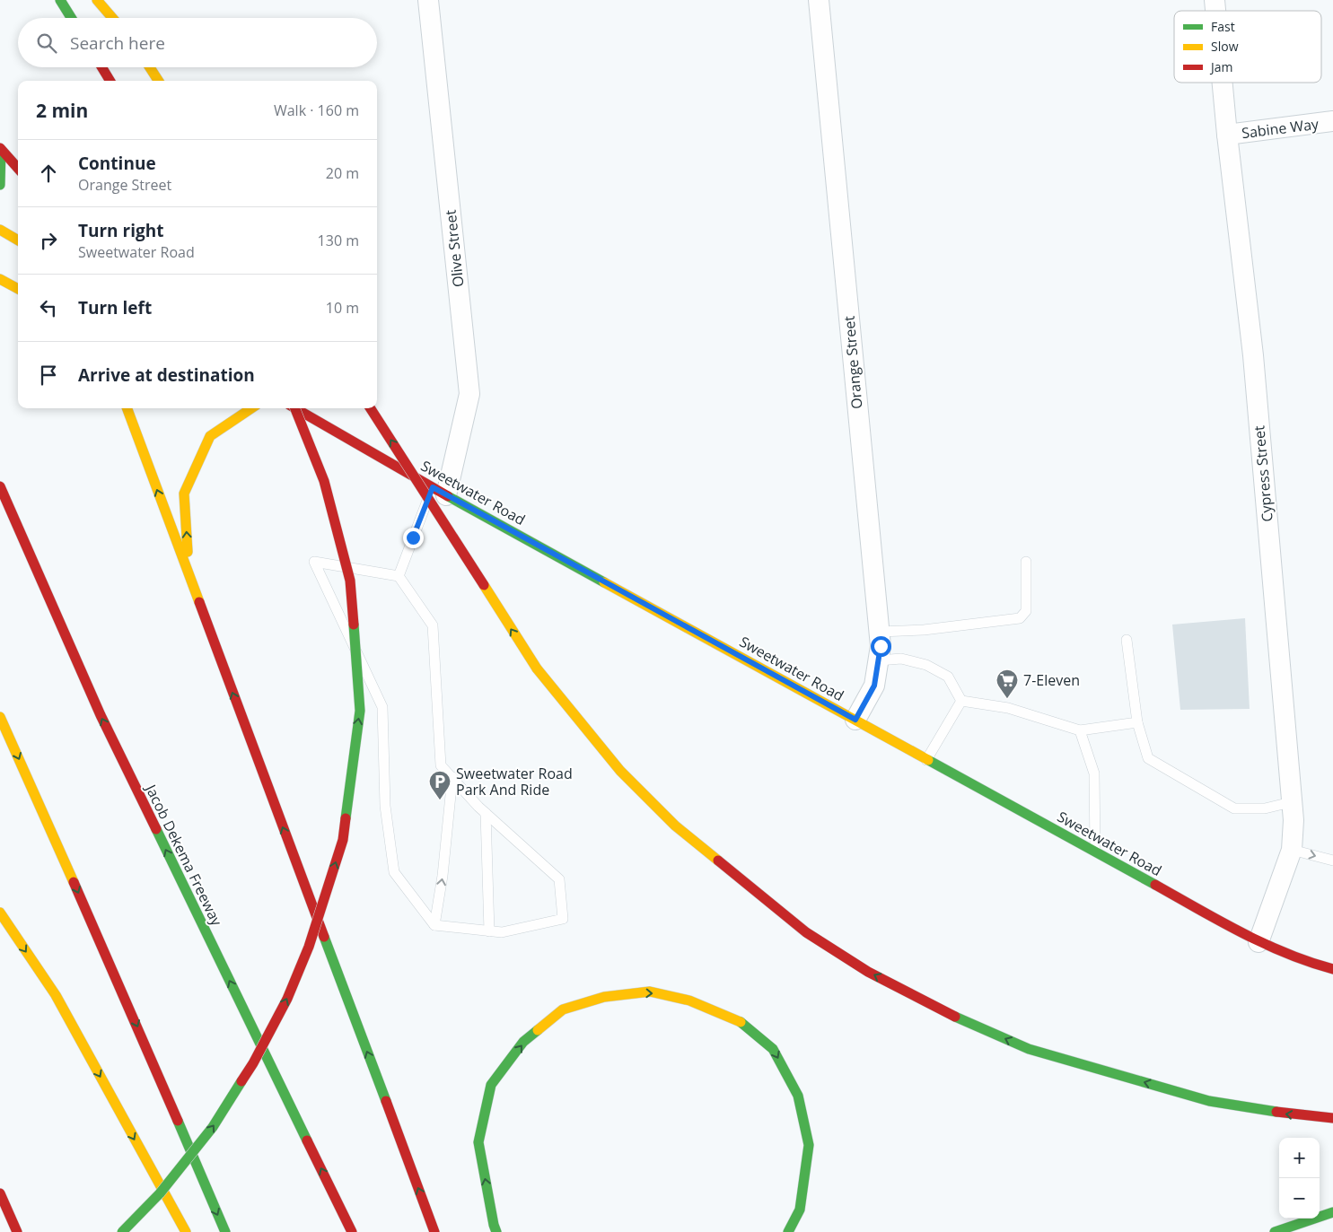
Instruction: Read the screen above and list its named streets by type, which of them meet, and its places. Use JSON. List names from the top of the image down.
{
  "streets": {
    "main road": ["Sweetwater Road", "Jacob Dekema Freeway"],
    "street": [
      "Sabine Way",
      "Olive Street",
      "Orange Street",
      "Cypress Street"
    ]
  },
  "crossings": [
    ["Sabine Way", "Cypress Street"],
    ["Olive Street", "Sweetwater Road"],
    ["Orange Street", "Sweetwater Road"],
    ["Cypress Street", "Sweetwater Road"]
  ],
  "one_way": ["Jacob Dekema Freeway"],
  "places": {
    "supermarket": ["7-Eleven"],
    "parking": ["Sweetwater Road Park And Ride"]
  },
  "legend": ["Fast", "Slow", "Jam"],
  "page": {
    "search": "Search here",
    "heading": ["2 min", "Walk · 160 m"],
    "list": [
      ["Continue", "Orange Street", "20 m"],
      ["Turn right", "Sweetwater Road", "130 m"],
      ["Turn left", "10 m"],
      "Arrive at destination"
    ],
    "map_buttons": ["+", "−"]
  }
}
